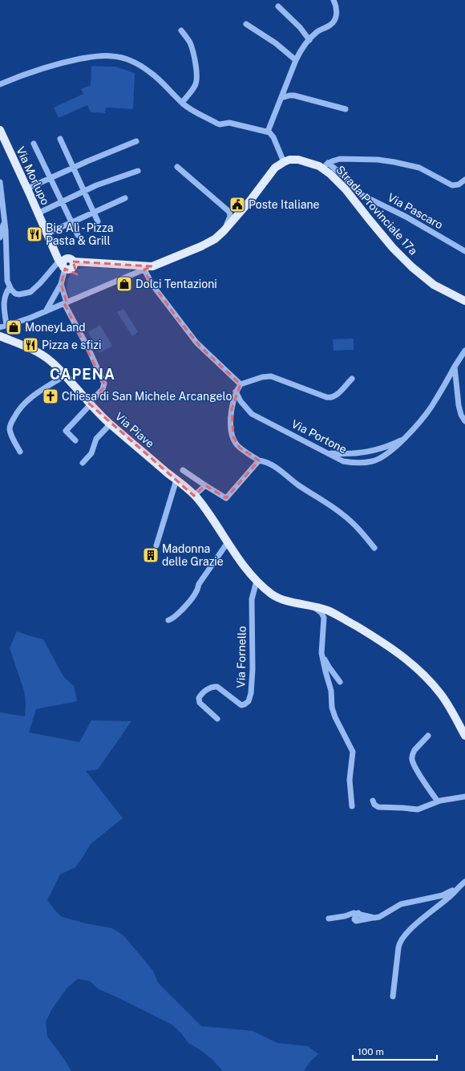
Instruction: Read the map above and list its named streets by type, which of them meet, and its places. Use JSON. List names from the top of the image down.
{
  "streets": {
    "main road": ["Via Morlupo", "Strada Provinciale 17a", "Via Piave"],
    "street": ["Via Pascaro", "Via Portone", "Via Fornello"]
  },
  "crossings": [
    ["Strada Provinciale 17a", "Via Pascaro"],
    ["Via Piave", "Via Fornello"]
  ],
  "districts": ["CAPENA"],
  "places": {
    "public building": ["Poste Italiane"],
    "restaurant": ["Big Alì - Pizza Pasta & Grill", "Pizza e sfizi"],
    "shop": ["Dolci Tentazioni", "MoneyLand"],
    "church": ["Chiesa di San Michele Arcangelo"],
    "building": ["Madonna delle Grazie"]
  },
  "scale_bar": "100 m"
}
